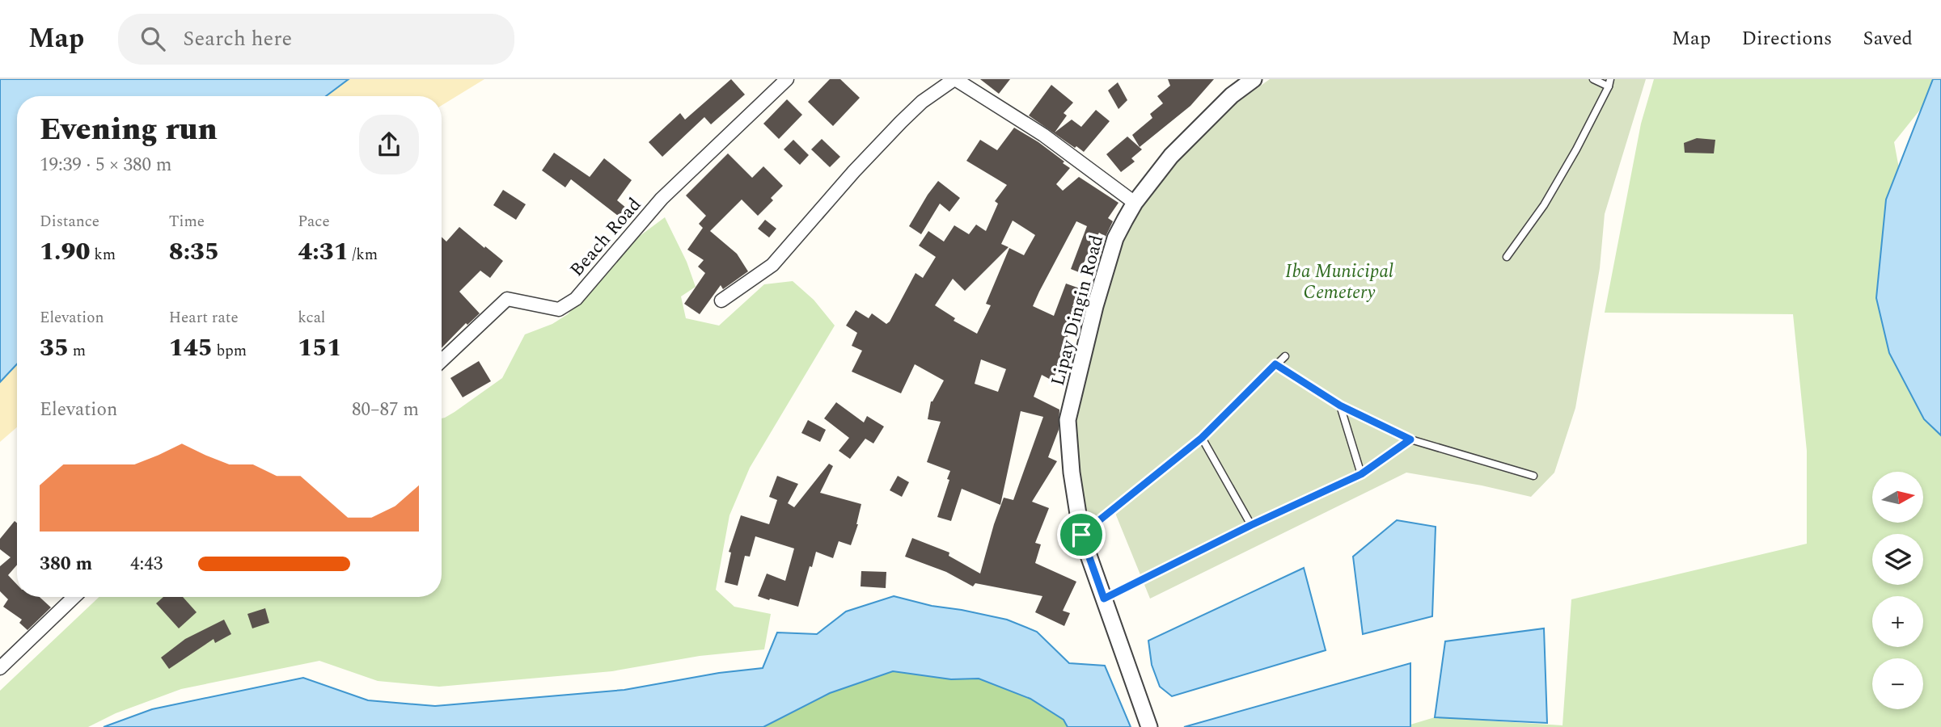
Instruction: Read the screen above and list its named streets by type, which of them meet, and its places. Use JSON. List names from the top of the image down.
{
  "streets": {
    "street": ["Beach Road", "Lipay Dingin Road"]
  },
  "parks": ["Iba Municipal Cemetery"],
  "north": "right",
  "page": {
    "header": "Map",
    "search": "Search here",
    "nav": ["Map", "Directions", "Saved"],
    "heading": ["Evening run", "19:39 · 5 × 380 m"],
    "stats": [
      ["Distance", "1.90 km"],
      ["Time", "8:35"],
      ["Pace", "4:31 /km"],
      ["Elevation", "35 m"],
      ["Heart rate", "145 bpm"],
      ["kcal", "151"]
    ],
    "chart": ["Elevation", "80–87 m"],
    "map_buttons": ["+", "−"],
    "list": [
      {
        "name": "380 m",
        "note": "4:43"
      }
    ]
  }
}
